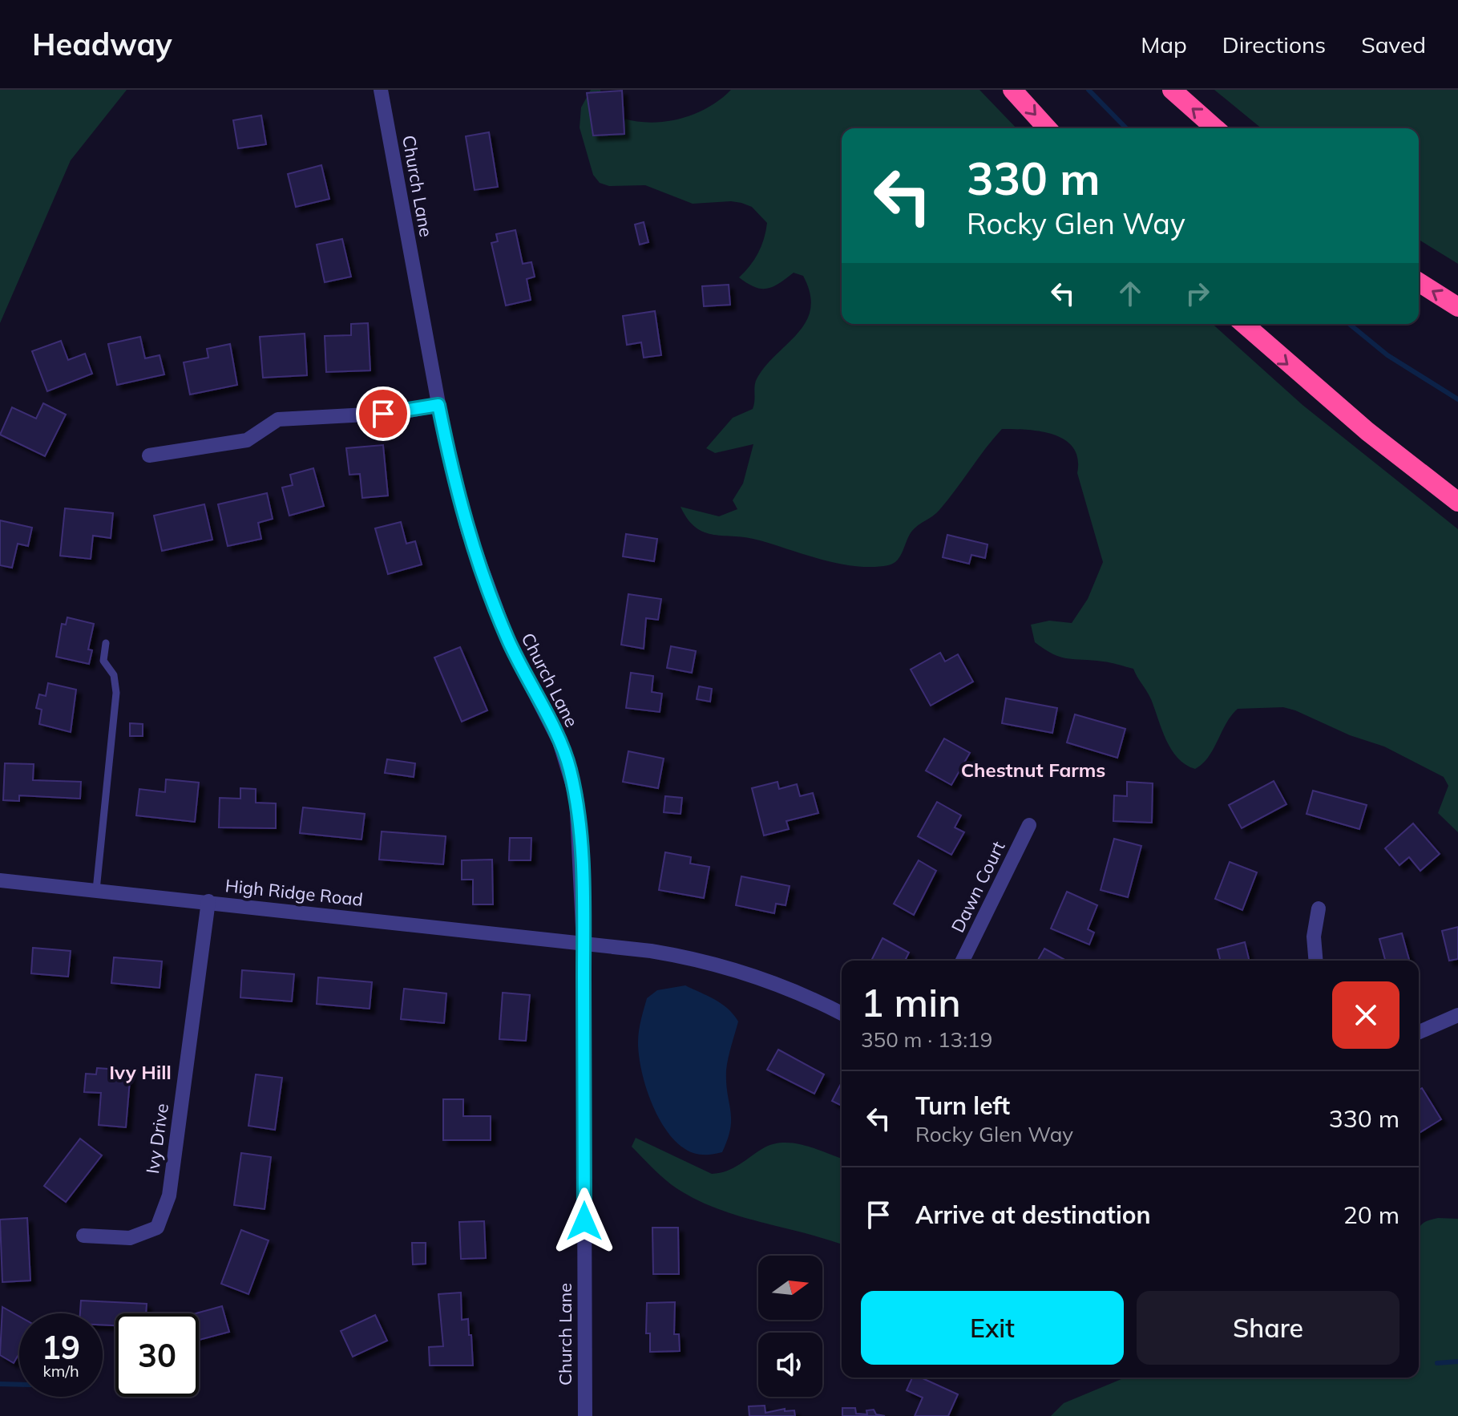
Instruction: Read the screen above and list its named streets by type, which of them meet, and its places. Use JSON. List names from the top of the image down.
{
  "streets": {
    "street": [
      "Church Lane",
      "Dawn Court",
      "High Ridge Road",
      "Ivy Drive"
    ]
  },
  "crossings": [
    ["Church Lane", "High Ridge Road"],
    ["High Ridge Road", "Ivy Drive"]
  ],
  "districts": ["Chestnut Farms", "Ivy Hill"],
  "north": "right",
  "page": {
    "header": "Headway",
    "nav": ["Map", "Directions", "Saved"],
    "turn": ["330 m", "Rocky Glen Way"],
    "heading": ["1 min", "350 m · 13:19"],
    "list": [
      {
        "name": "Turn left",
        "note": "Rocky Glen Way",
        "value": "330 m"
      },
      {
        "name": "Arrive at destination",
        "value": "20 m"
      }
    ],
    "buttons": ["Exit", "Share"],
    "speed": "19 km/h",
    "limit": "30"
  }
}
